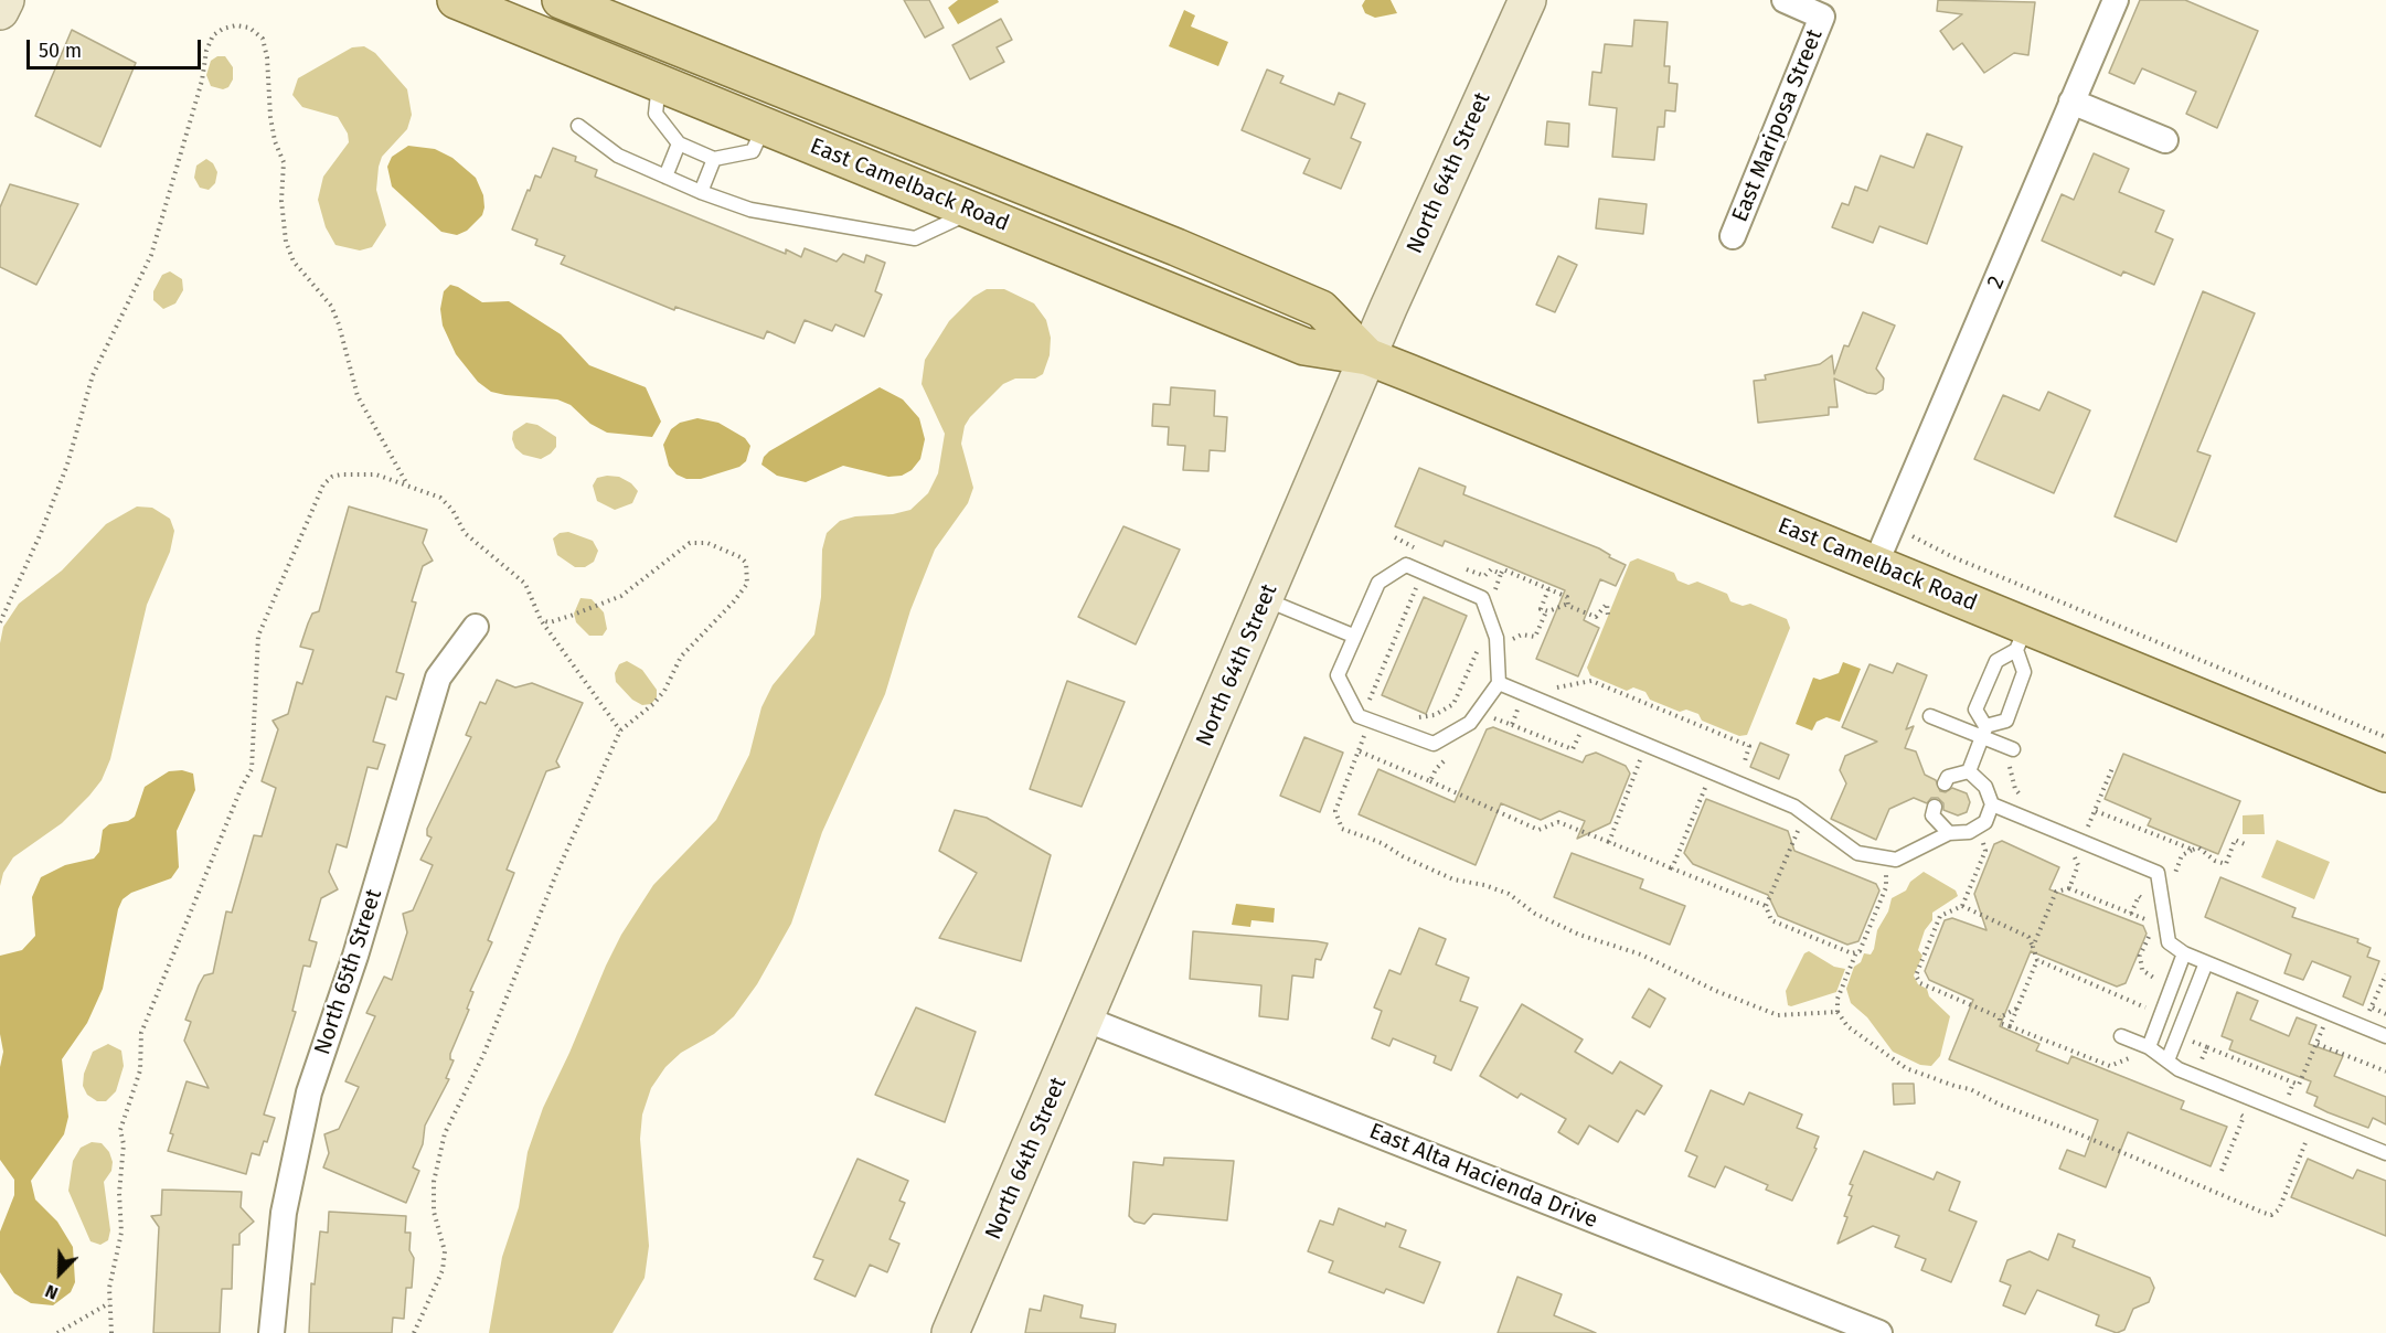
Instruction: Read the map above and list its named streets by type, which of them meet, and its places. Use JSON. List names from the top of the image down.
{
  "streets": {
    "main road": ["East Camelback Road"],
    "street": [
      "East Mariposa Street",
      "North 64th Street",
      "2",
      "North 65th Street",
      "East Alta Hacienda Drive"
    ]
  },
  "crossings": [
    ["North 64th Street", "East Camelback Road"],
    ["North 64th Street", "East Alta Hacienda Drive"],
    ["East Camelback Road", "2"]
  ],
  "scale_bar": "50 m",
  "north": "bottom left"
}
